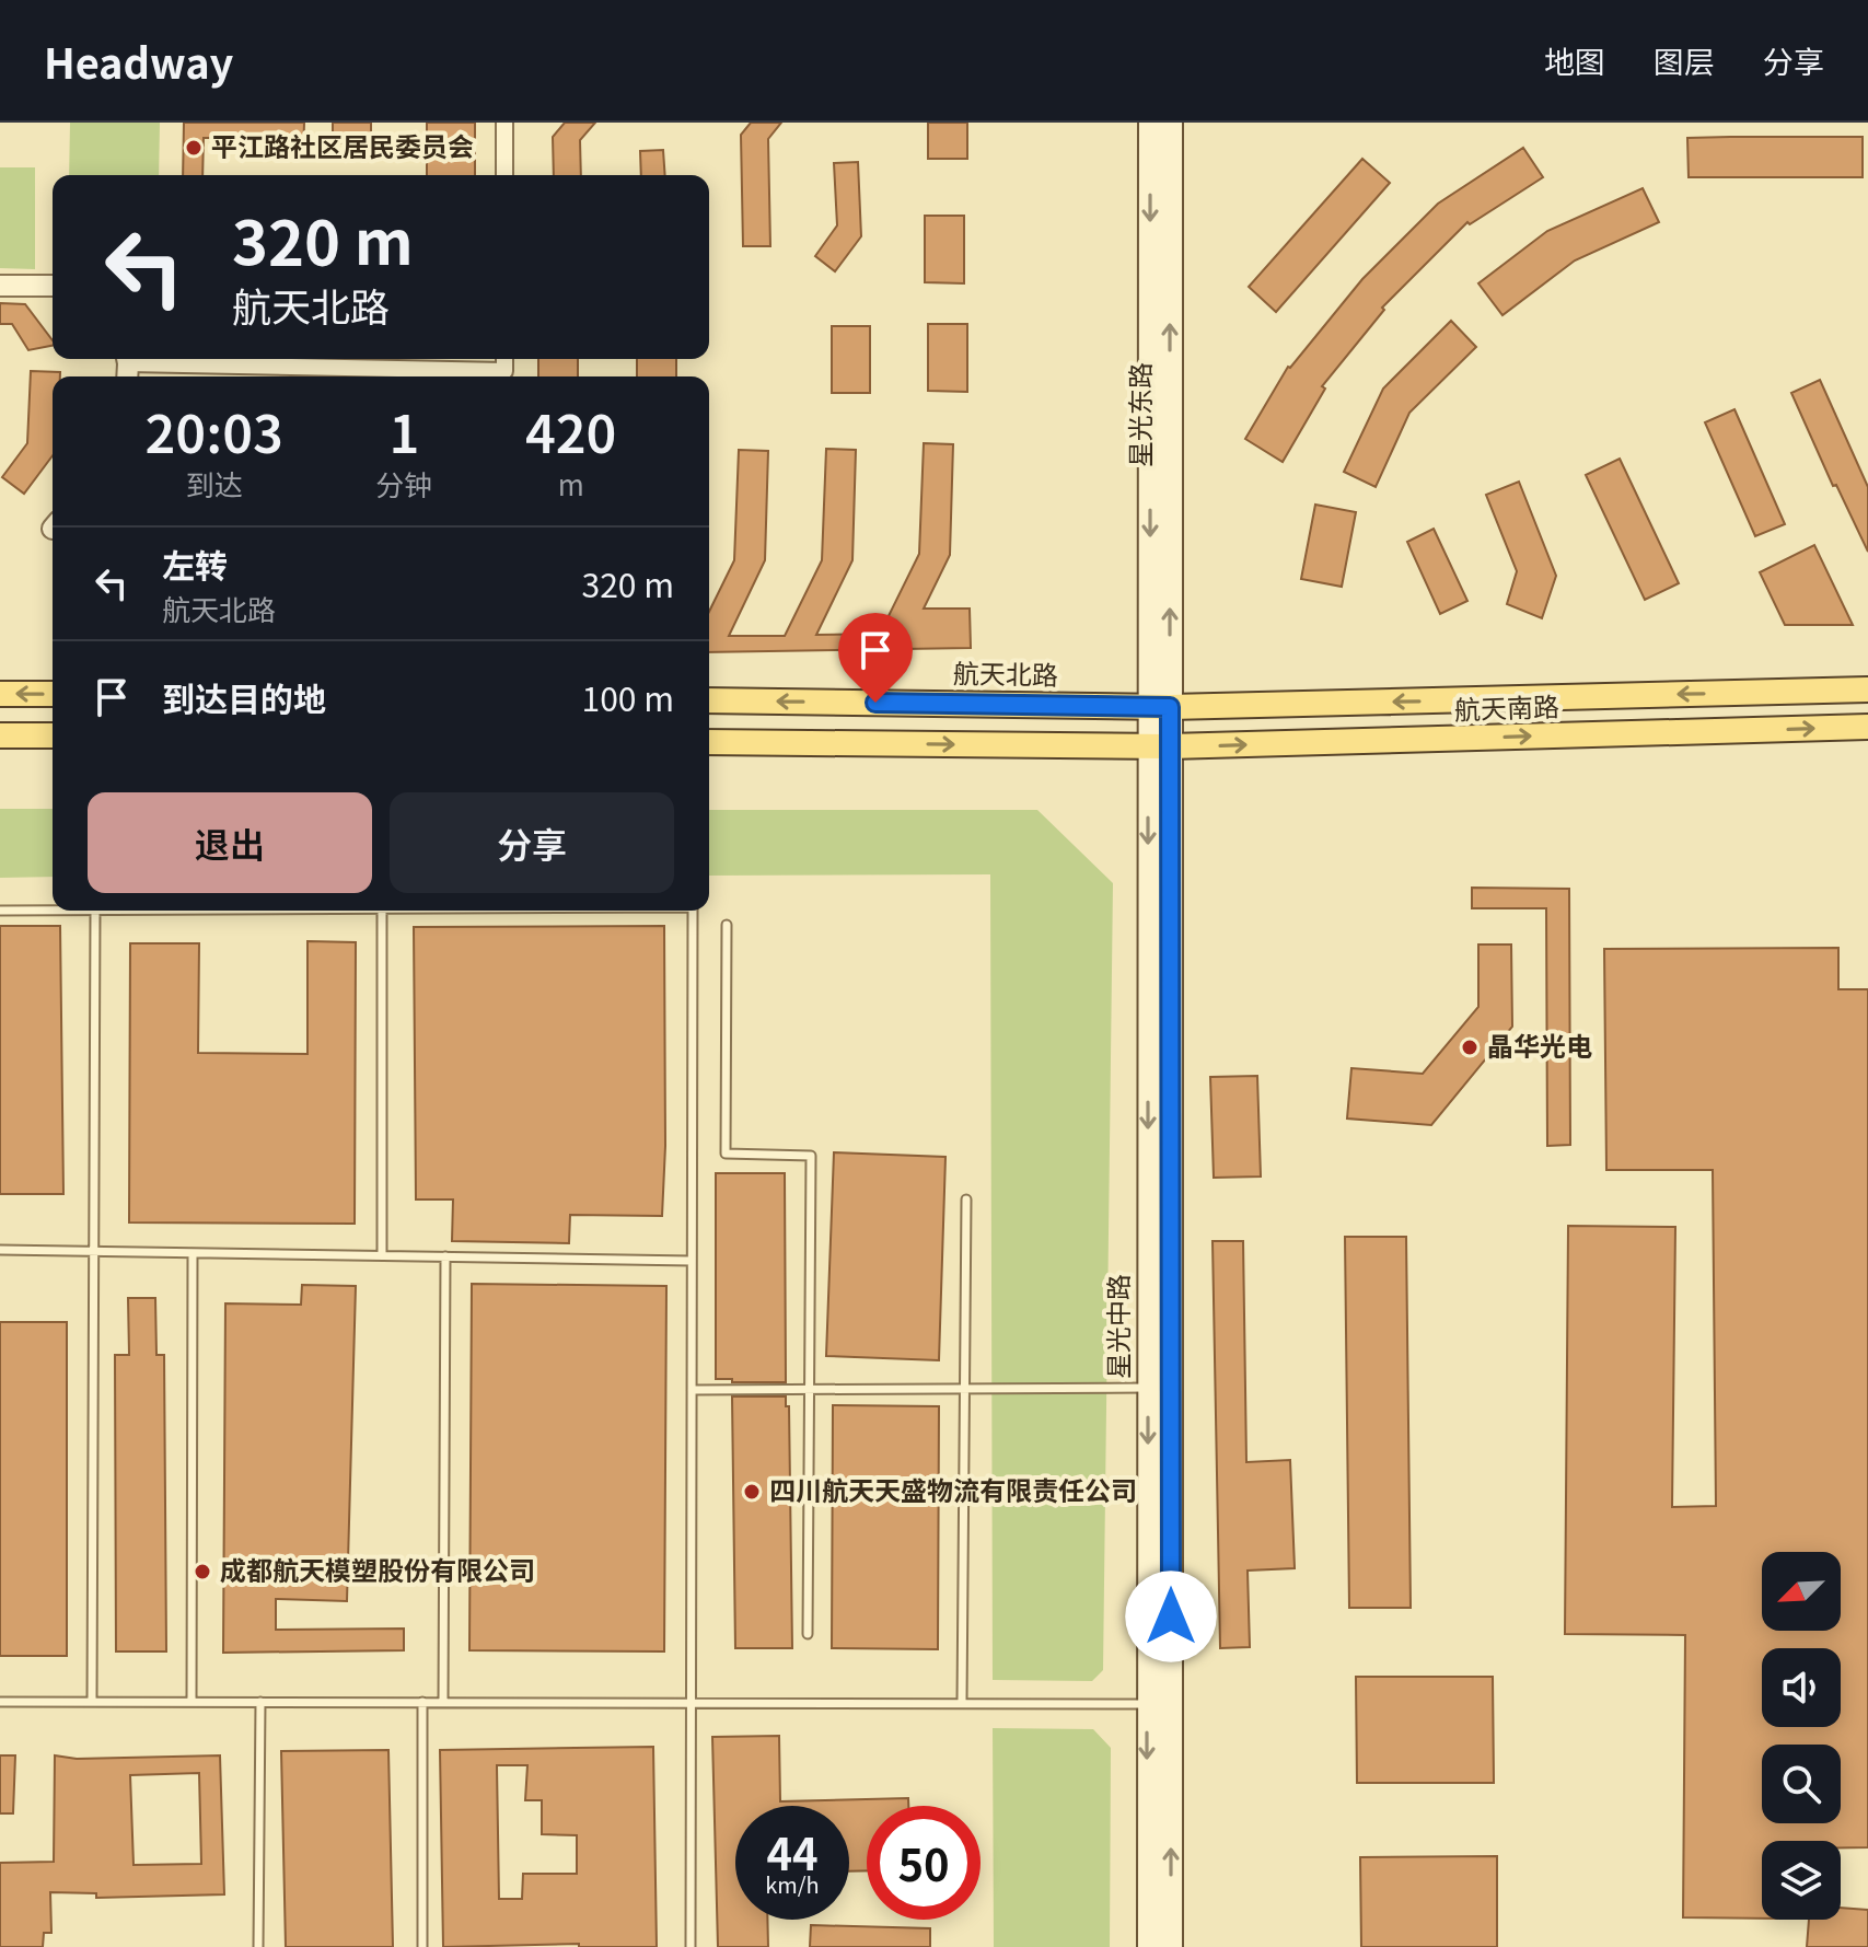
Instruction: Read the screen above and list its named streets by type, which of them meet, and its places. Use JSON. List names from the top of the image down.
{
  "streets": {
    "main road": [
      "星光东路",
      "航天北路",
      "航天南路",
      "星光中路"
    ]
  },
  "crossings": [
    ["星光东路", "航天北路"],
    ["星光东路", "航天南路"],
    ["星光东路", "星光中路"],
    ["航天北路", "航天南路"],
    ["航天北路", "星光中路"],
    ["航天南路", "星光中路"]
  ],
  "places": [
    "平江路社区居民委员会",
    "晶华光电",
    "四川航天天盛物流有限责任公司",
    "成都航天模塑股份有限公司"
  ],
  "north": "bottom left",
  "page": {
    "header": "Headway",
    "nav": ["地图", "图层", "分享"],
    "turn": ["320 m", "航天北路"],
    "eta": [
      "20:03",
      "到达",
      "1",
      "分钟",
      "420",
      "m"
    ],
    "list": [
      {
        "name": "左转",
        "note": "航天北路",
        "value": "320 m"
      },
      {
        "name": "到达目的地",
        "value": "100 m"
      }
    ],
    "buttons": ["退出", "分享"],
    "speed": "44 km/h",
    "limit": "50"
  }
}
